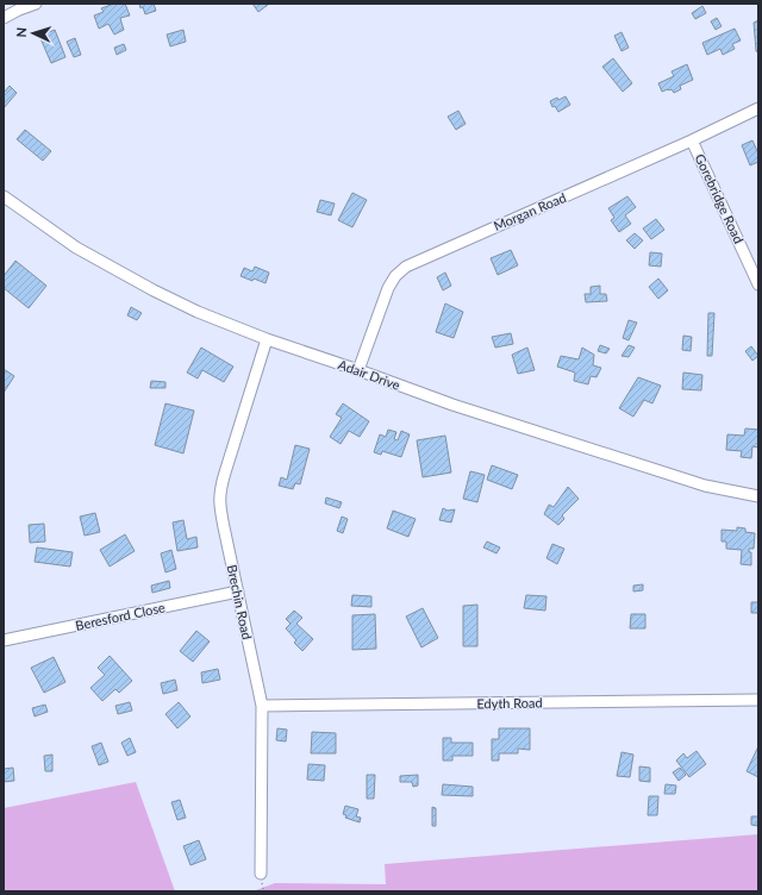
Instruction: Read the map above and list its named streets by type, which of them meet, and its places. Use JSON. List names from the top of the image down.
{
  "streets": {
    "street": [
      "Gorebridge Road",
      "Morgan Road",
      "Adair Drive",
      "Brechin Road",
      "Beresford Close",
      "Edyth Road"
    ]
  },
  "crossings": [
    ["Gorebridge Road", "Morgan Road"],
    ["Morgan Road", "Adair Drive"],
    ["Adair Drive", "Brechin Road"],
    ["Brechin Road", "Beresford Close"],
    ["Brechin Road", "Edyth Road"]
  ],
  "north": "left"
}
